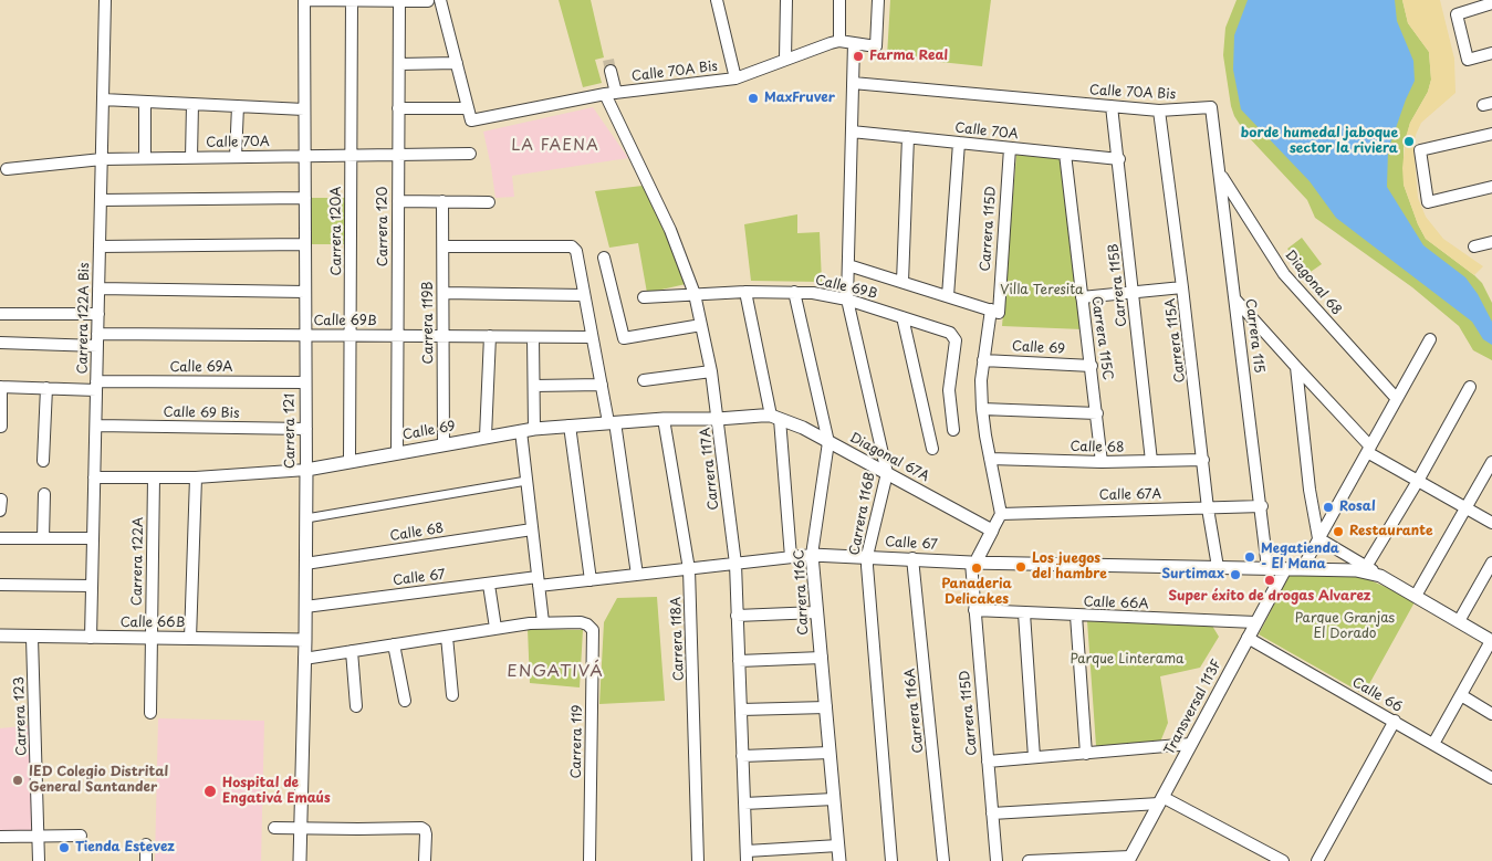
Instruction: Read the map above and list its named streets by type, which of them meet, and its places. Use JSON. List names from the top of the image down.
{
  "streets": {
    "street": [
      "Calle 70A Bis",
      "Calle 70A",
      "Carrera 120",
      "Carrera 115D",
      "Carrera 120A",
      "Diagonal 68",
      "Carrera 115B",
      "Calle 69B",
      "Carrera 122A Bis",
      "Carrera 119B",
      "Carrera 115",
      "Carrera 115C",
      "Carrera 115A",
      "Calle 69",
      "Calle 69A",
      "Calle 69 Bis",
      "Carrera 121",
      "Calle 68",
      "Diagonal 67A",
      "Carrera 117A",
      "Calle 67A",
      "Carrera 116B",
      "Calle 67",
      "Carrera 122A",
      "Carrera 116C",
      "Calle 66A",
      "Calle 66B",
      "Carrera 118A",
      "Calle 66",
      "Transversal 113F",
      "Carrera 116A",
      "Carrera 123",
      "Carrera 119"
    ]
  },
  "crossings": [
    ["Calle 70A Bis", "Carrera 115B"],
    ["Calle 70A Bis", "Carrera 115"],
    ["Calle 70A Bis", "Carrera 115A"],
    ["Calle 70A Bis", "Carrera 117A"],
    ["Calle 70A Bis", "Carrera 116B"],
    ["Calle 70A", "Carrera 120"],
    ["Calle 70A", "Carrera 115D"],
    ["Calle 70A", "Carrera 120A"],
    ["Calle 70A", "Carrera 115B"],
    ["Calle 70A", "Carrera 122A Bis"],
    ["Calle 70A", "Carrera 115C"],
    ["Calle 70A", "Carrera 121"],
    ["Calle 70A", "Carrera 116B"],
    ["Carrera 120", "Calle 69B"],
    ["Carrera 120", "Calle 69"],
    ["Carrera 115D", "Calle 69"],
    ["Carrera 115D", "Calle 68"],
    ["Carrera 115D", "Calle 67A"],
    ["Carrera 115D", "Calle 67"],
    ["Carrera 115D", "Calle 66A"],
    ["Carrera 120A", "Calle 69B"],
    ["Carrera 120A", "Calle 69"],
    ["Diagonal 68", "Carrera 115"],
    ["Carrera 115B", "Calle 68"],
    ["Calle 69B", "Carrera 122A Bis"],
    ["Calle 69B", "Carrera 119B"],
    ["Calle 69B", "Carrera 121"],
    ["Calle 69B", "Carrera 117A"],
    ["Calle 69B", "Carrera 116B"],
    ["Calle 69B", "Carrera 116C"],
    ["Carrera 122A Bis", "Calle 69"],
    ["Carrera 122A Bis", "Calle 69A"],
    ["Carrera 122A Bis", "Calle 69 Bis"],
    ["Carrera 122A Bis", "Calle 66B"],
    ["Carrera 119B", "Calle 69"],
    ["Carrera 115", "Calle 67A"],
    ["Carrera 115", "Calle 67"],
    ["Carrera 115C", "Calle 69"],
    ["Carrera 115C", "Calle 68"],
    ["Carrera 115A", "Calle 68"],
    ["Carrera 115A", "Calle 67A"],
    ["Carrera 115A", "Calle 67"],
    ["Calle 69", "Carrera 121"],
    ["Calle 69", "Diagonal 67A"],
    ["Calle 69", "Carrera 117A"],
    ["Calle 69", "Carrera 122A"],
    ["Calle 69", "Carrera 118A"],
    ["Calle 69A", "Carrera 121"],
    ["Calle 69 Bis", "Carrera 121"],
    ["Carrera 121", "Calle 68"],
    ["Carrera 121", "Calle 67"],
    ["Carrera 121", "Calle 66B"],
    ["Diagonal 67A", "Carrera 116B"],
    ["Diagonal 67A", "Carrera 116C"],
    ["Carrera 117A", "Calle 67"],
    ["Carrera 116B", "Calle 67"],
    ["Calle 67", "Carrera 116C"],
    ["Calle 67", "Carrera 118A"],
    ["Calle 67", "Transversal 113F"],
    ["Calle 67", "Carrera 116A"],
    ["Carrera 122A", "Calle 66B"],
    ["Calle 66A", "Transversal 113F"],
    ["Calle 66B", "Carrera 123"],
    ["Calle 66", "Transversal 113F"]
  ],
  "districts": ["LA FAENA", "ENGATIVÁ"],
  "parks": ["Villa Teresita", "Parque Granjas El Dorado", "Parque Linterama"],
  "places": [
    "Farma Real",
    "MaxFruver",
    "borde humedal jaboque sector la riviera",
    "Rosal",
    "Restaurante",
    "Megatienda - El Mana",
    "Los juegos del hambre",
    "Panaderia Delicakes",
    "Surtimax",
    "Super éxito de drogas Alvarez",
    "IED Colegio Distrital General Santander",
    "Hospital de Engativá Emaús",
    "Tienda Estevez"
  ]
}
